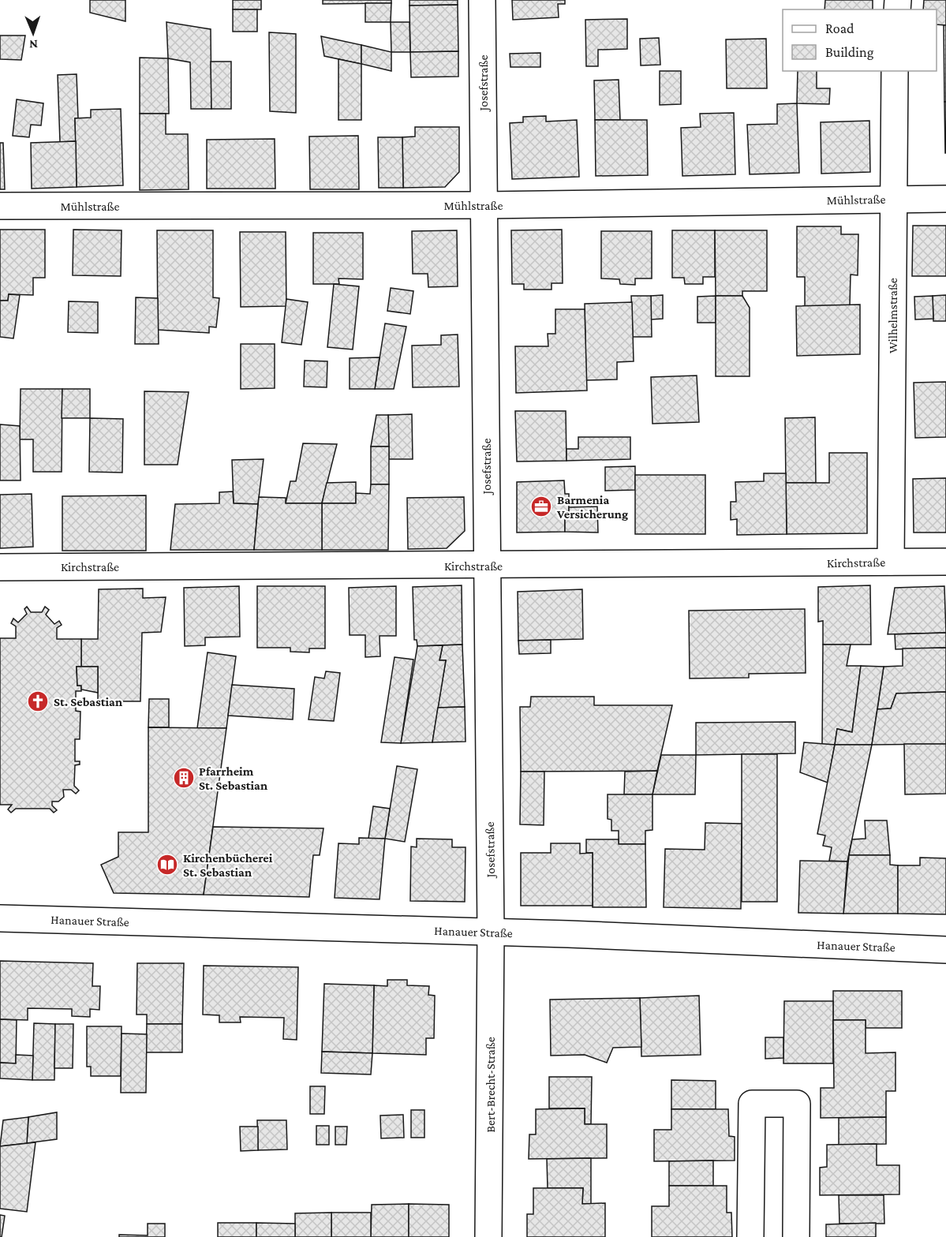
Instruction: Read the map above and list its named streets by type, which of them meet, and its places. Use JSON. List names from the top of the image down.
{
  "streets": {
    "street": [
      "Josefstraße",
      "Mühlstraße",
      "Wilhelmstraße",
      "Kirchstraße",
      "Hanauer Straße",
      "Bert-Brecht-Straße"
    ]
  },
  "crossings": [
    ["Josefstraße", "Mühlstraße"],
    ["Josefstraße", "Kirchstraße"],
    ["Josefstraße", "Hanauer Straße"],
    ["Josefstraße", "Bert-Brecht-Straße"],
    ["Mühlstraße", "Wilhelmstraße"],
    ["Wilhelmstraße", "Kirchstraße"],
    ["Hanauer Straße", "Bert-Brecht-Straße"]
  ],
  "places": {
    "office": ["Barmenia Versicherung"],
    "church": ["St. Sebastian"],
    "building": ["Pfarrheim St. Sebastian"],
    "library": ["Kirchenbücherei St. Sebastian"]
  },
  "legend": ["Road", "Building"],
  "north": "bottom"
}
